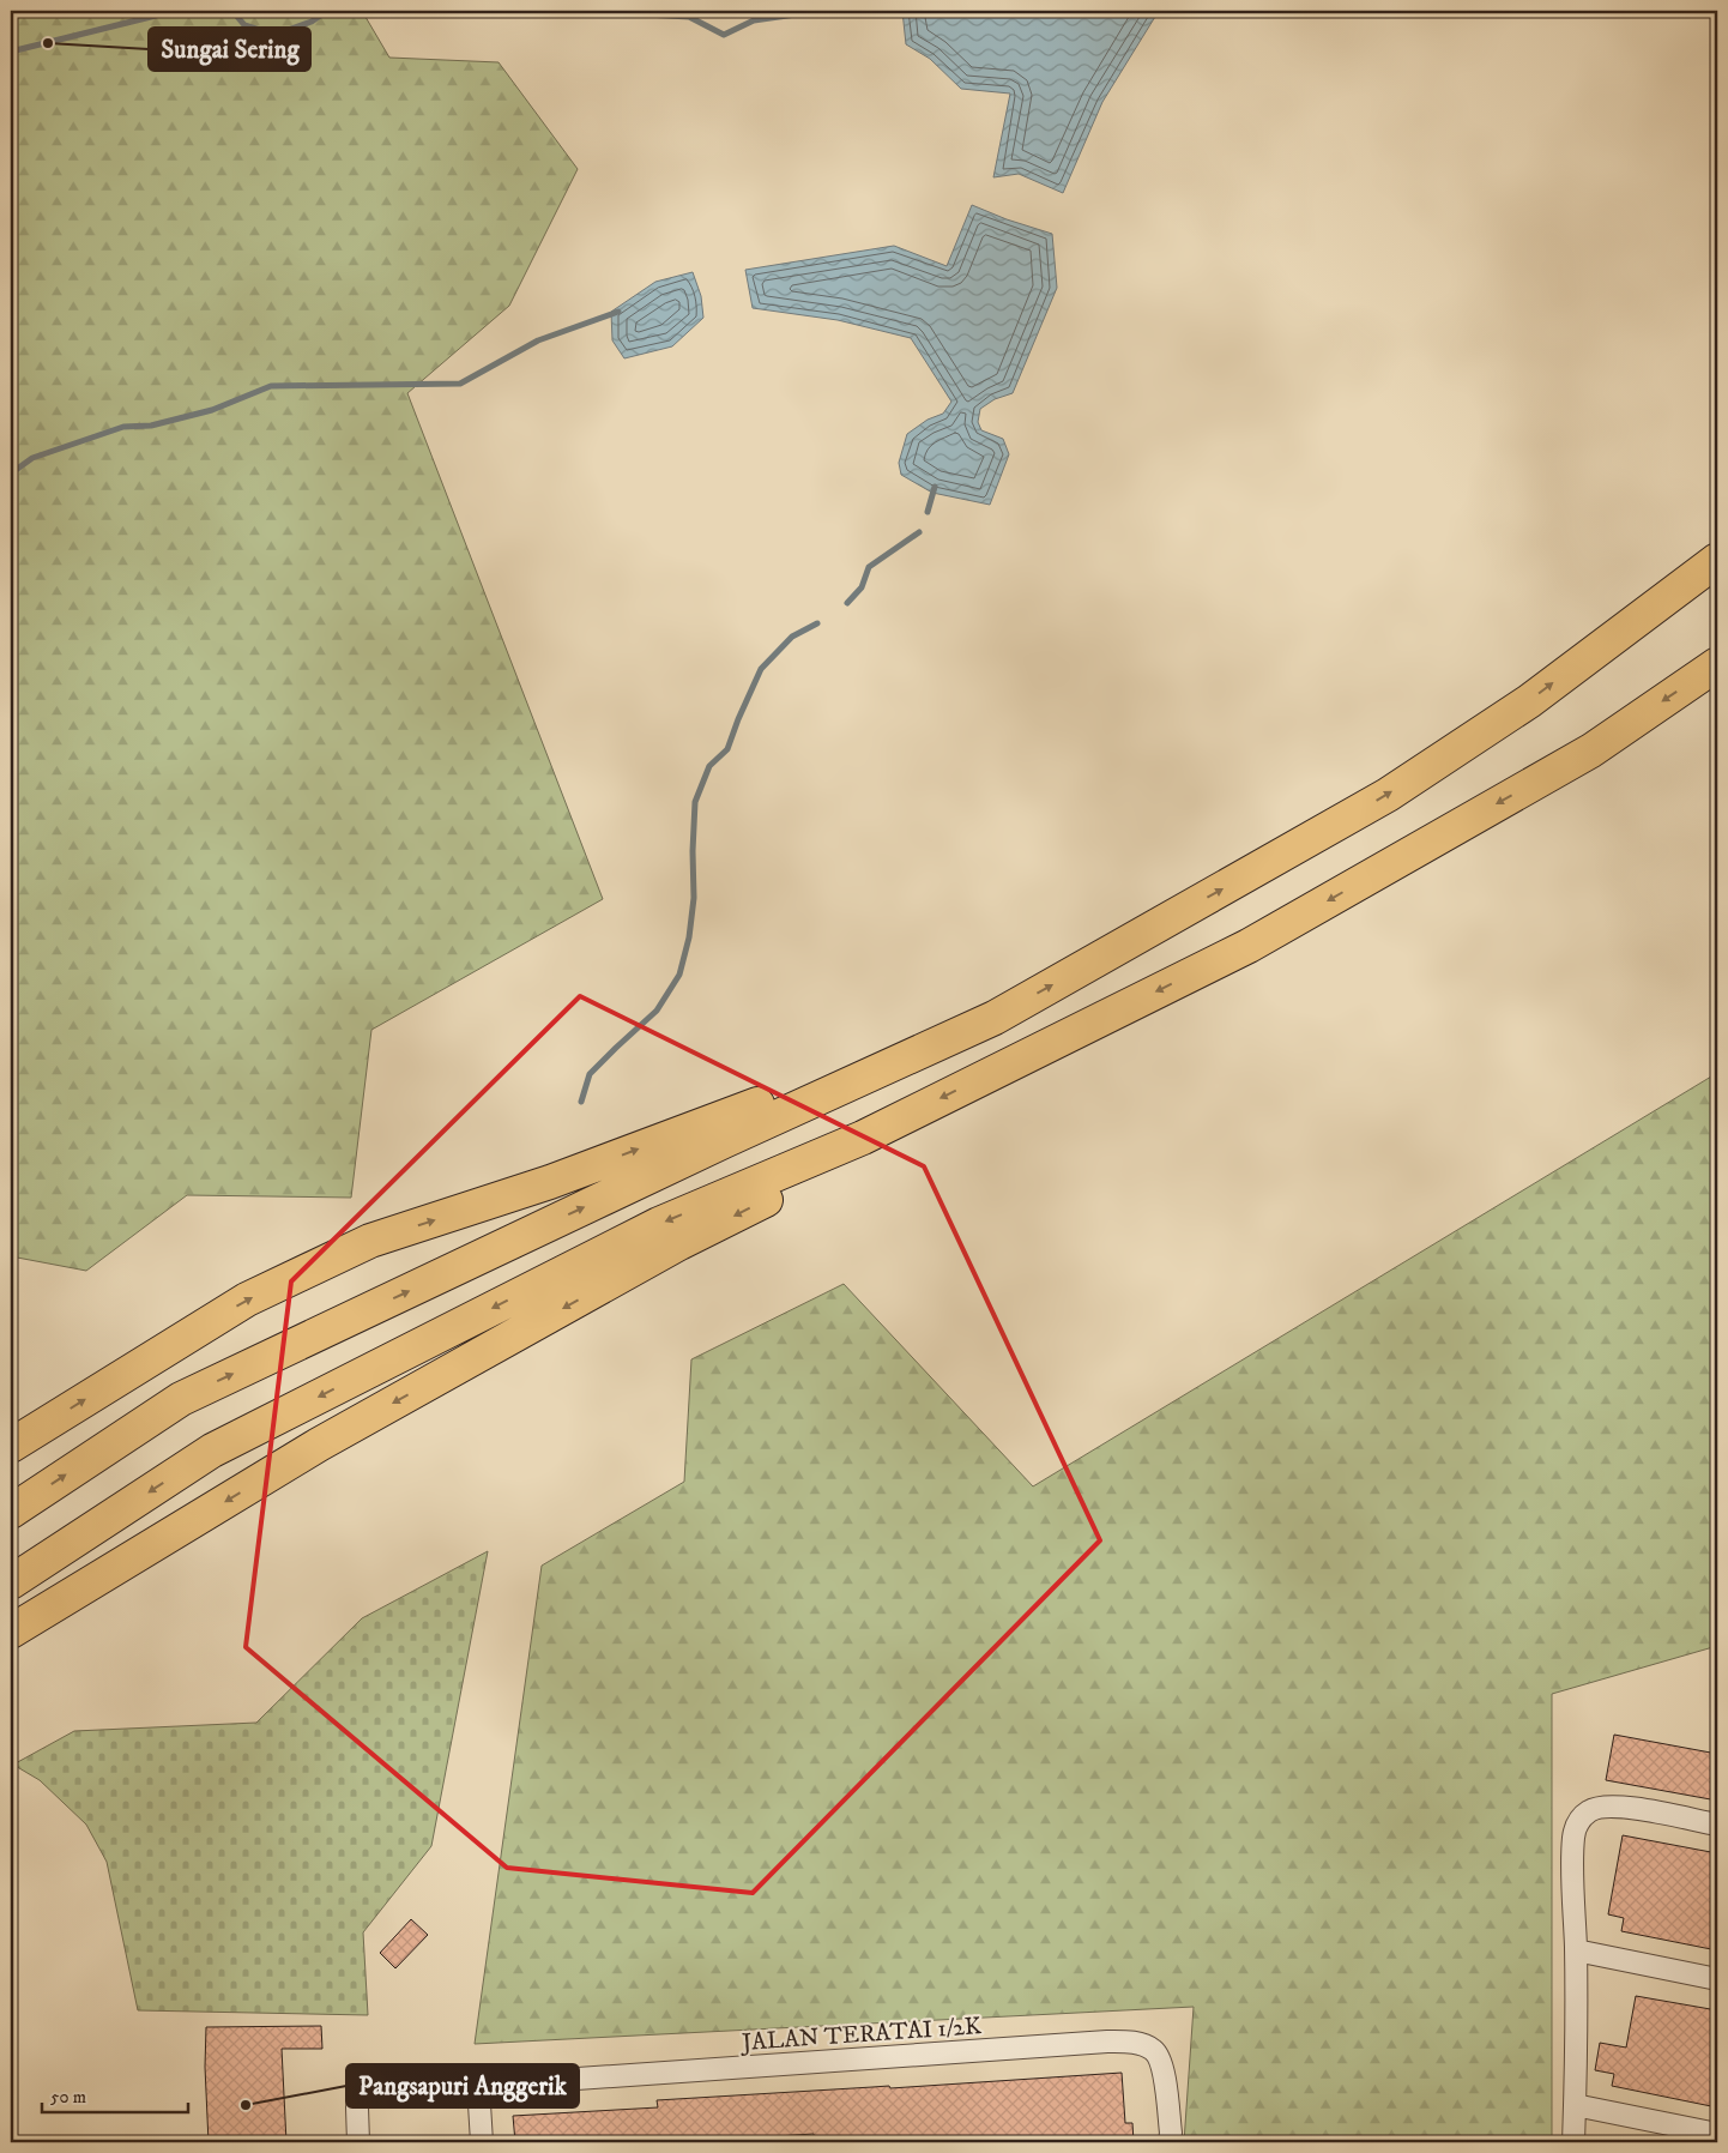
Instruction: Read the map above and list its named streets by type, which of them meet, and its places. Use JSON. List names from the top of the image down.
{
  "streets": {
    "street": ["JALAN TERATAI 1/2K"]
  },
  "places": ["Sungai Sering", "Pangsapuri Anggerik"],
  "scale_bar": "50 m"
}
